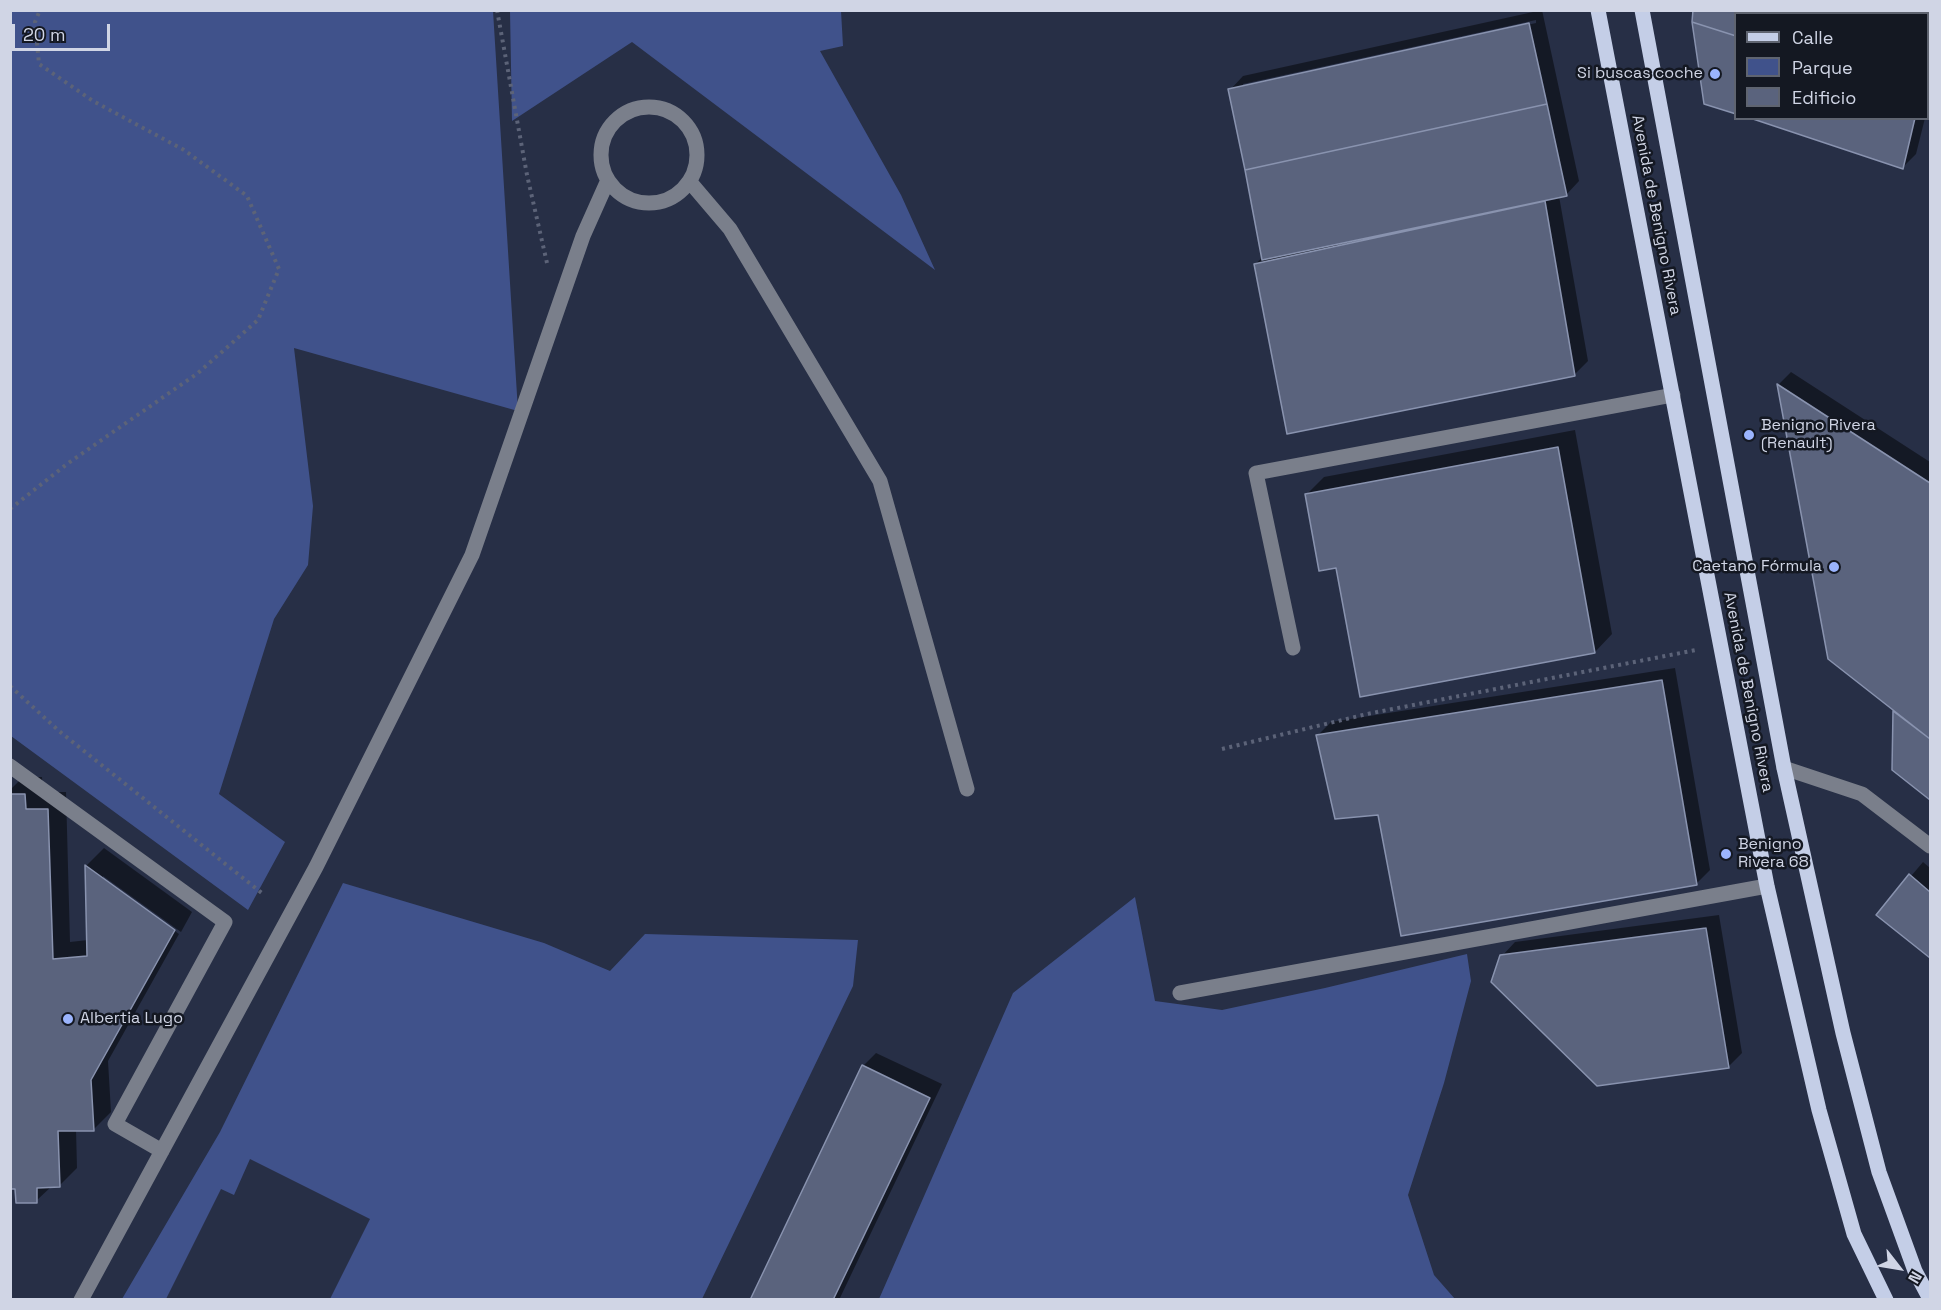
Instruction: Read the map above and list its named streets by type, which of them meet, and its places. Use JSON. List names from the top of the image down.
{
  "streets": {
    "main road": ["Avenida de Benigno Rivera"]
  },
  "places": [
    "Si buscas coche",
    "Benigno Rivera (Renault)",
    "Caetano Fórmula",
    "Benigno Rivera 68",
    "Albertia Lugo"
  ],
  "legend": ["Calle", "Parque", "Edificio"],
  "scale_bar": "20 m",
  "north": "bottom right"
}
